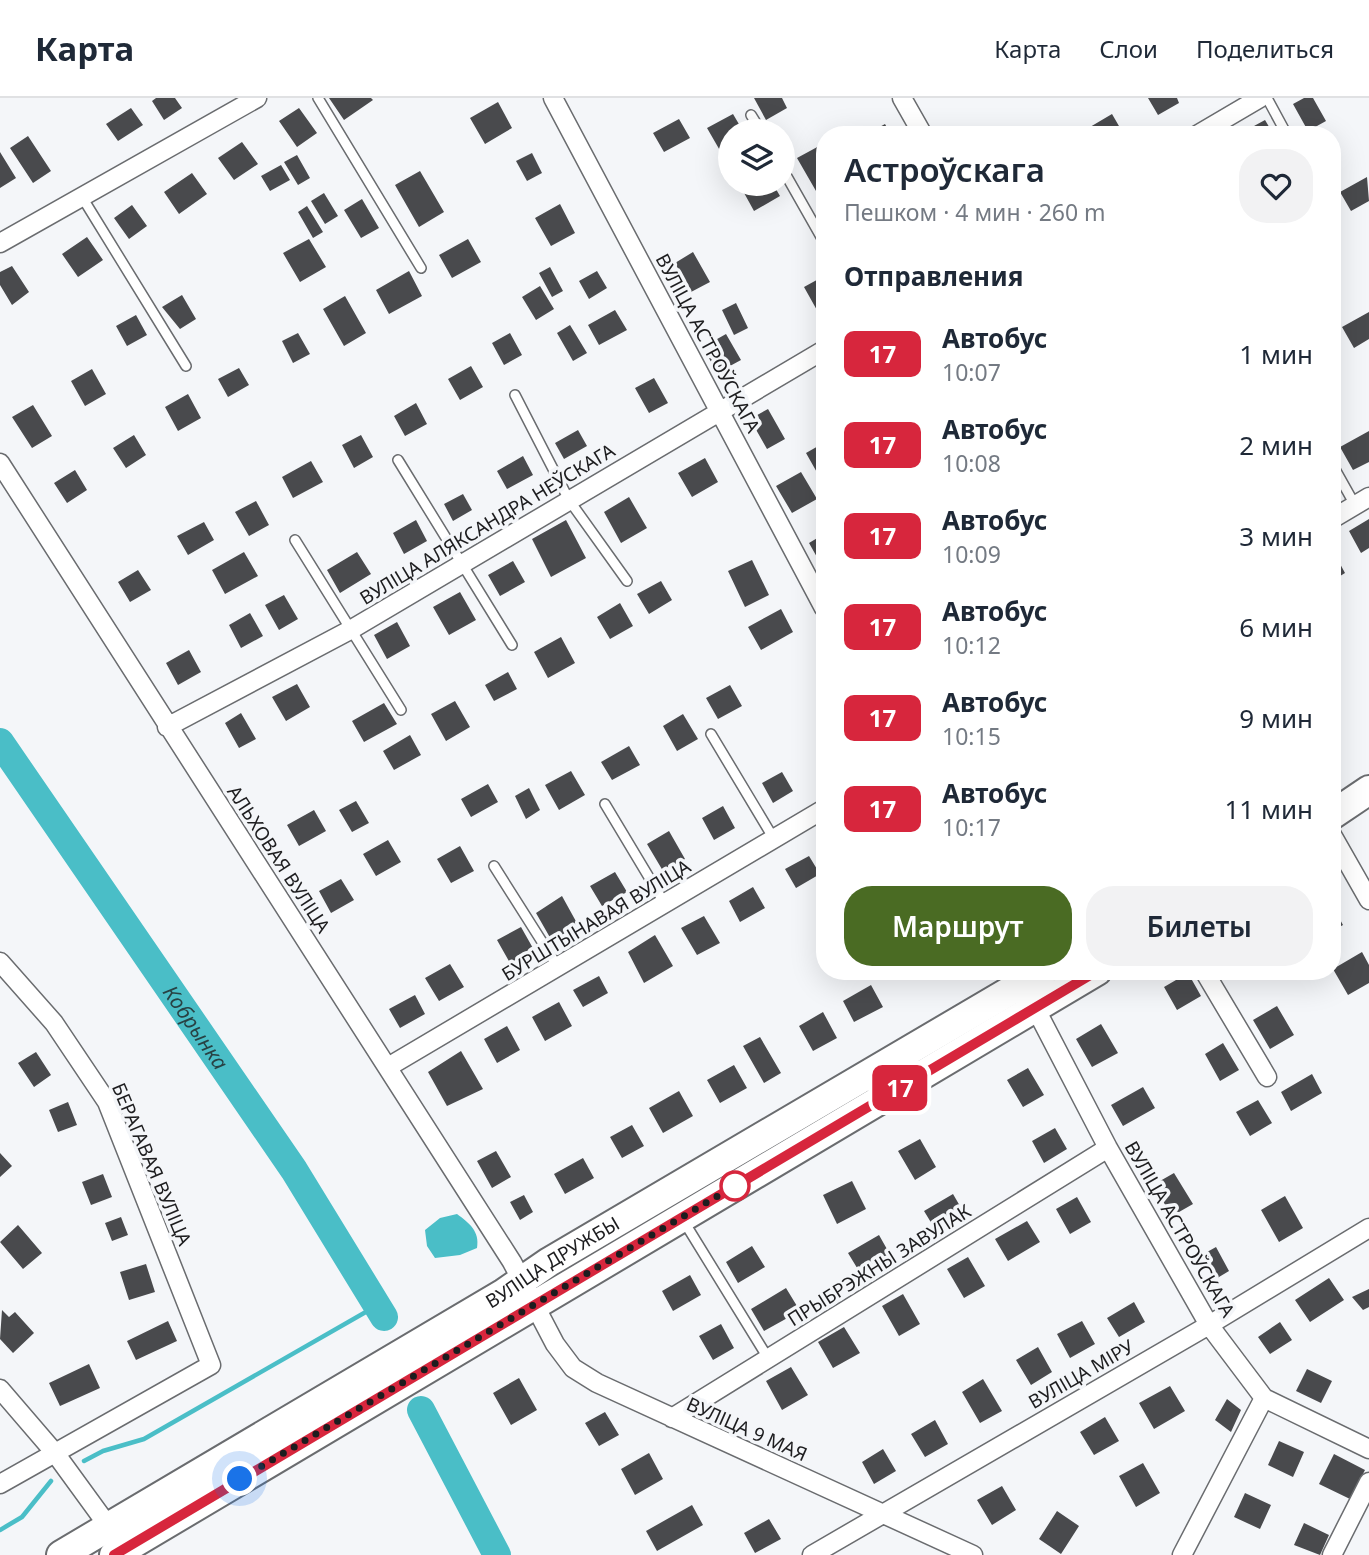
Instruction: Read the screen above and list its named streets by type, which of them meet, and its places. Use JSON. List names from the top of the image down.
{
  "streets": {
    "main road": ["ВУЛІЦА ДРУЖБЫ"],
    "street": [
      "ВУЛІЦА АСТРОЎСКАГА",
      "ВУЛІЦА АЛЯКСАНДРА НЕЎСКАГА",
      "АЛЬХОВАЯ ВУЛІЦА",
      "БУРШТЫНАВАЯ ВУЛІЦА",
      "БЕРАГАВАЯ ВУЛІЦА",
      "ПРЫБРЭЖНЫ ЗАВУЛАК",
      "ВУЛІЦА МІРУ",
      "ВУЛІЦА 9 МАЯ"
    ]
  },
  "crossings": [
    ["ВУЛІЦА АСТРОЎСКАГА", "ВУЛІЦА АЛЯКСАНДРА НЕЎСКАГА"],
    ["ВУЛІЦА АСТРОЎСКАГА", "ВУЛІЦА ДРУЖБЫ"],
    ["ВУЛІЦА АСТРОЎСКАГА", "ПРЫБРЭЖНЫ ЗАВУЛАК"],
    ["ВУЛІЦА АСТРОЎСКАГА", "ВУЛІЦА МІРУ"],
    ["ВУЛІЦА АЛЯКСАНДРА НЕЎСКАГА", "АЛЬХОВАЯ ВУЛІЦА"],
    ["АЛЬХОВАЯ ВУЛІЦА", "БУРШТЫНАВАЯ ВУЛІЦА"],
    ["АЛЬХОВАЯ ВУЛІЦА", "ВУЛІЦА ДРУЖБЫ"],
    ["АЛЬХОВАЯ ВУЛІЦА", "ВУЛІЦА 9 МАЯ"],
    ["ВУЛІЦА ДРУЖБЫ", "ВУЛІЦА 9 МАЯ"],
    ["ПРЫБРЭЖНЫ ЗАВУЛАК", "ВУЛІЦА 9 МАЯ"],
    ["ВУЛІЦА МІРУ", "ВУЛІЦА 9 МАЯ"]
  ],
  "water": ["Кобрынка"],
  "lines": ["bus line 17"],
  "page": {
    "header": "Карта",
    "nav": ["Карта", "Слои", "Поделиться"],
    "on_map": "17",
    "heading": [
      ["Астроўскага", "Пешком · 4 мин · 260 m"],
      "Отправления"
    ],
    "list": [
      {
        "mark": "17",
        "name": "Автобус",
        "note": "10:07",
        "value": "1 мин"
      },
      {
        "mark": "17",
        "name": "Автобус",
        "note": "10:08",
        "value": "2 мин"
      },
      {
        "mark": "17",
        "name": "Автобус",
        "note": "10:09",
        "value": "3 мин"
      },
      {
        "mark": "17",
        "name": "Автобус",
        "note": "10:12",
        "value": "6 мин"
      },
      {
        "mark": "17",
        "name": "Автобус",
        "note": "10:15",
        "value": "9 мин"
      },
      {
        "mark": "17",
        "name": "Автобус",
        "note": "10:17",
        "value": "11 мин"
      }
    ],
    "buttons": ["Маршрут", "Билеты"]
  }
}
